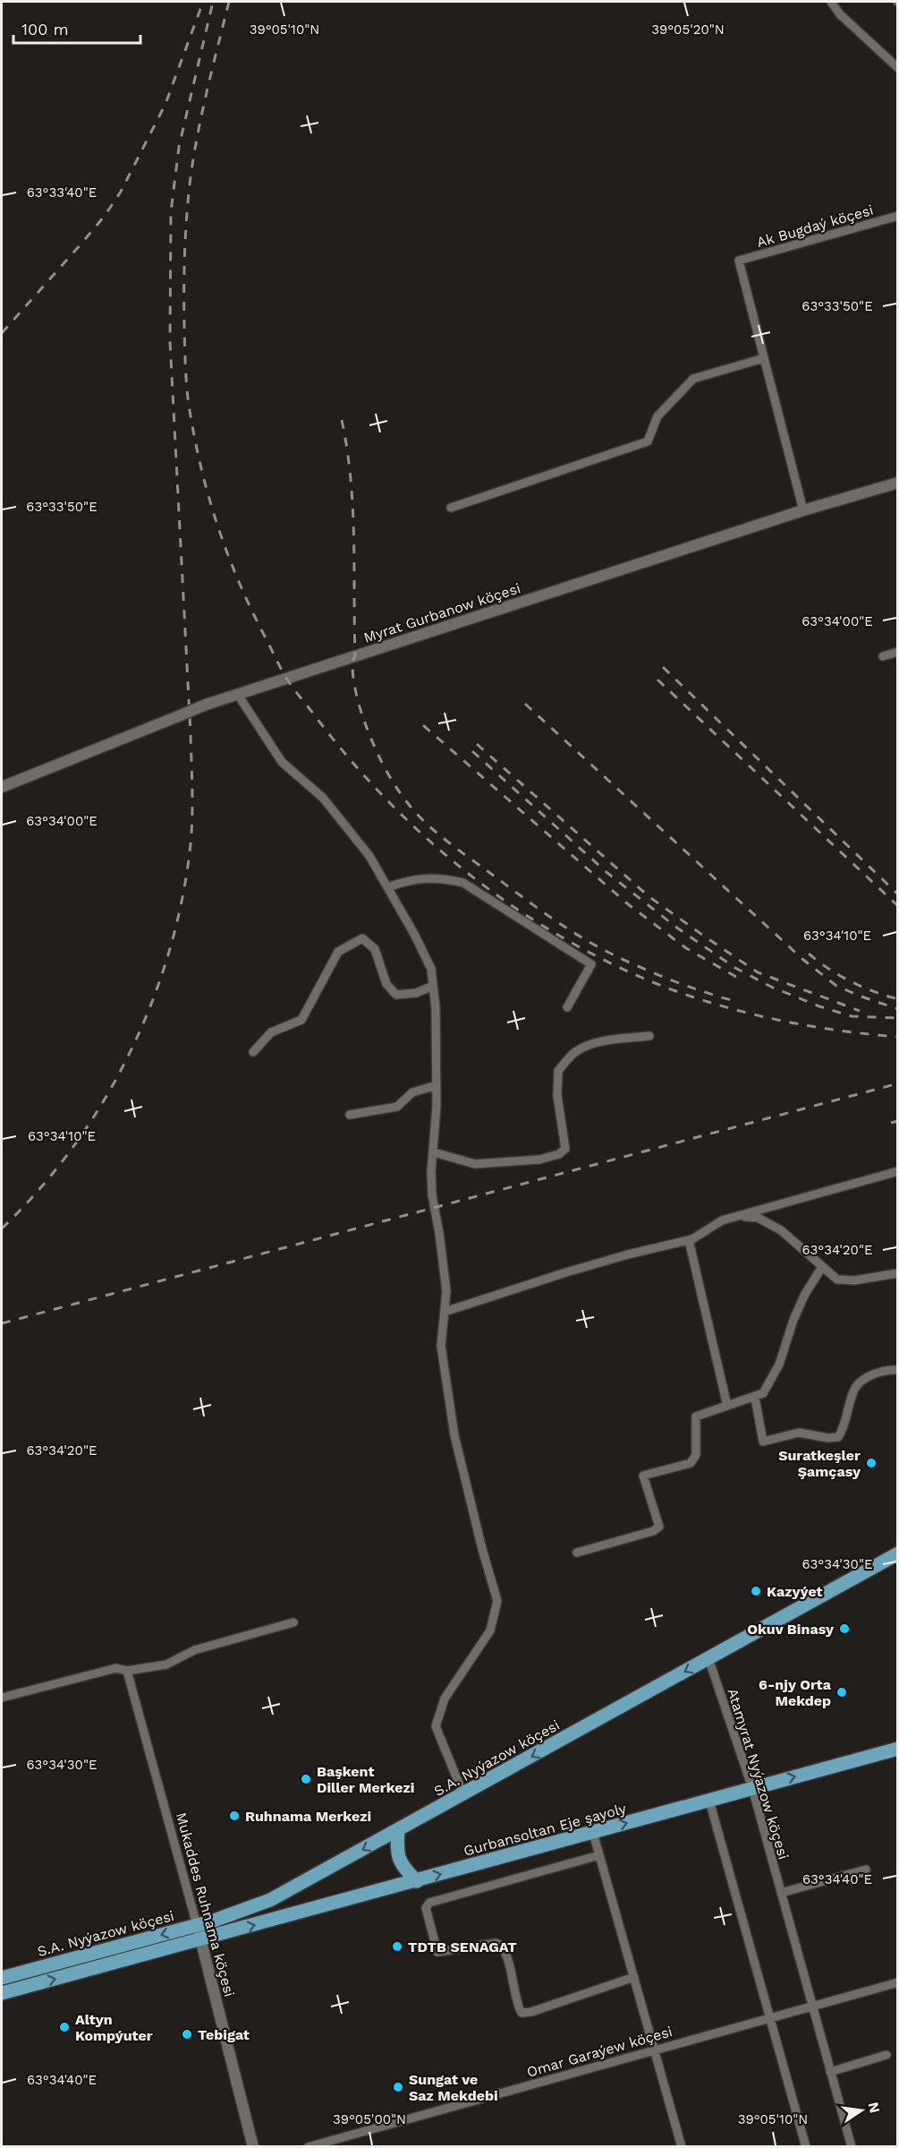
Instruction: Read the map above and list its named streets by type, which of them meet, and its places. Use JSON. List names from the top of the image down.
{
  "streets": {
    "main road": ["S.A. Nyýazow köçesi", "Gurbansoltan Eje şayoly"],
    "street": [
      "Ak Bugdaý köçesi",
      "Myrat Gurbanow köçesi",
      "Atamyrat Nyýazow köçesi",
      "Mukaddes Ruhnama köçesi",
      "Omar Garaýew köçesi"
    ]
  },
  "crossings": [
    ["S.A. Nyýazow köçesi", "Atamyrat Nyýazow köçesi"],
    ["S.A. Nyýazow köçesi", "Mukaddes Ruhnama köçesi"],
    ["Atamyrat Nyýazow köçesi", "Gurbansoltan Eje şayoly"],
    ["Atamyrat Nyýazow köçesi", "Omar Garaýew köçesi"],
    ["Gurbansoltan Eje şayoly", "Mukaddes Ruhnama köçesi"]
  ],
  "one_way": ["S.A. Nyýazow köçesi", "Gurbansoltan Eje şayoly"],
  "places": [
    "Suratkeşler Şamçasy",
    "Kazyýet",
    "Okuv Binasy",
    "6-njy Orta Mekdep",
    "Başkent Diller Merkezi",
    "Ruhnama Merkezi",
    "TDTB SENAGAT",
    "Altyn Kompýuter",
    "Tebigat",
    "Sungat ve Saz Mekdebi"
  ],
  "scale_bar": "100 m",
  "north": "right",
  "coordinates": [
    "39°05'20\"N",
    "39°05'10\"N",
    "63°33'40\"E",
    "63°33'50\"E",
    "63°34'00\"E",
    "63°34'10\"E",
    "63°34'20\"E",
    "63°34'30\"E",
    "63°34'40\"E",
    "39°05'00\"N"
  ]
}
